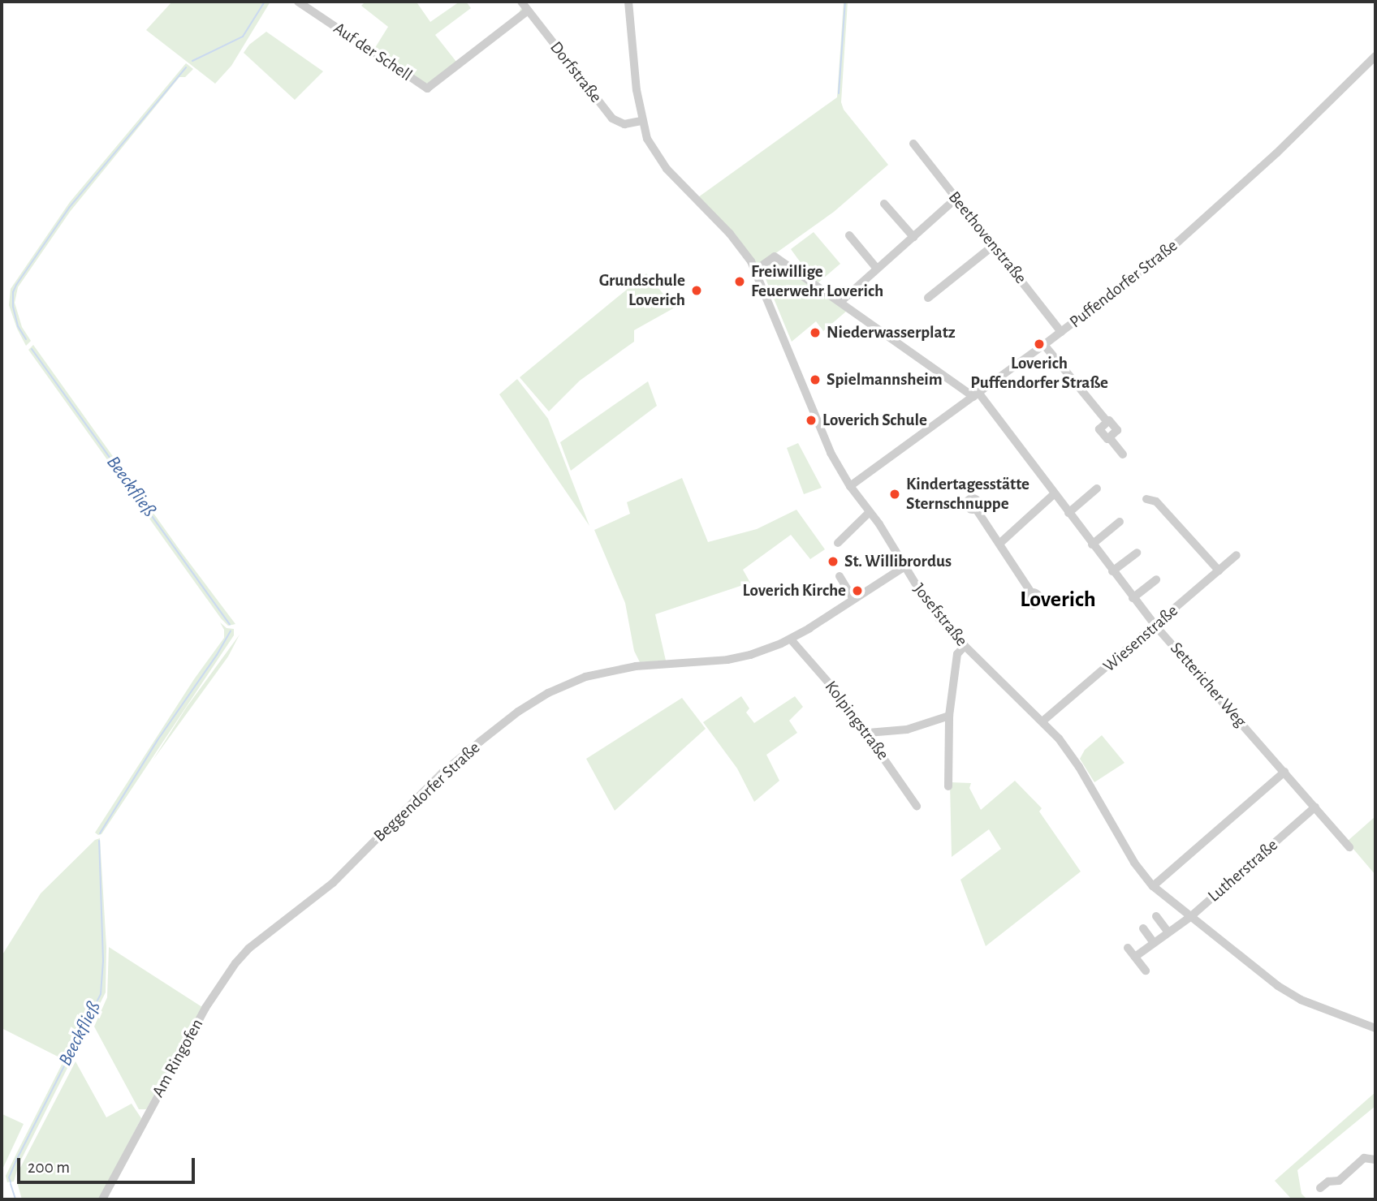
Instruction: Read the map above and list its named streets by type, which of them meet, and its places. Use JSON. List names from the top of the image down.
{
  "streets": {
    "street": [
      "Auf der Schell",
      "Dorfstraße",
      "Beethovenstraße",
      "Puffendorfer Straße",
      "Josefstraße",
      "Wiesenstraße",
      "Settericher Weg",
      "Kolpingstraße",
      "Beggendorfer Straße",
      "Lutherstraße",
      "Am Ringofen"
    ]
  },
  "crossings": [
    ["Auf der Schell", "Dorfstraße"],
    ["Dorfstraße", "Josefstraße"],
    ["Beethovenstraße", "Puffendorfer Straße"],
    ["Puffendorfer Straße", "Josefstraße"],
    ["Puffendorfer Straße", "Settericher Weg"],
    ["Josefstraße", "Wiesenstraße"],
    ["Josefstraße", "Settericher Weg"],
    ["Josefstraße", "Beggendorfer Straße"],
    ["Josefstraße", "Lutherstraße"],
    ["Wiesenstraße", "Settericher Weg"],
    ["Settericher Weg", "Lutherstraße"],
    ["Kolpingstraße", "Beggendorfer Straße"],
    ["Beggendorfer Straße", "Am Ringofen"]
  ],
  "districts": ["Loverich"],
  "water": ["Beeckfließ"],
  "places": [
    "Freiwillige Feuerwehr Loverich",
    "Grundschule Loverich",
    "Niederwasserplatz",
    "Loverich Puffendorfer Straße",
    "Spielmannsheim",
    "Loverich Schule",
    "Kindertagesstätte Sternschnuppe",
    "St. Willibrordus",
    "Loverich Kirche"
  ],
  "scale_bar": "200 m"
}
